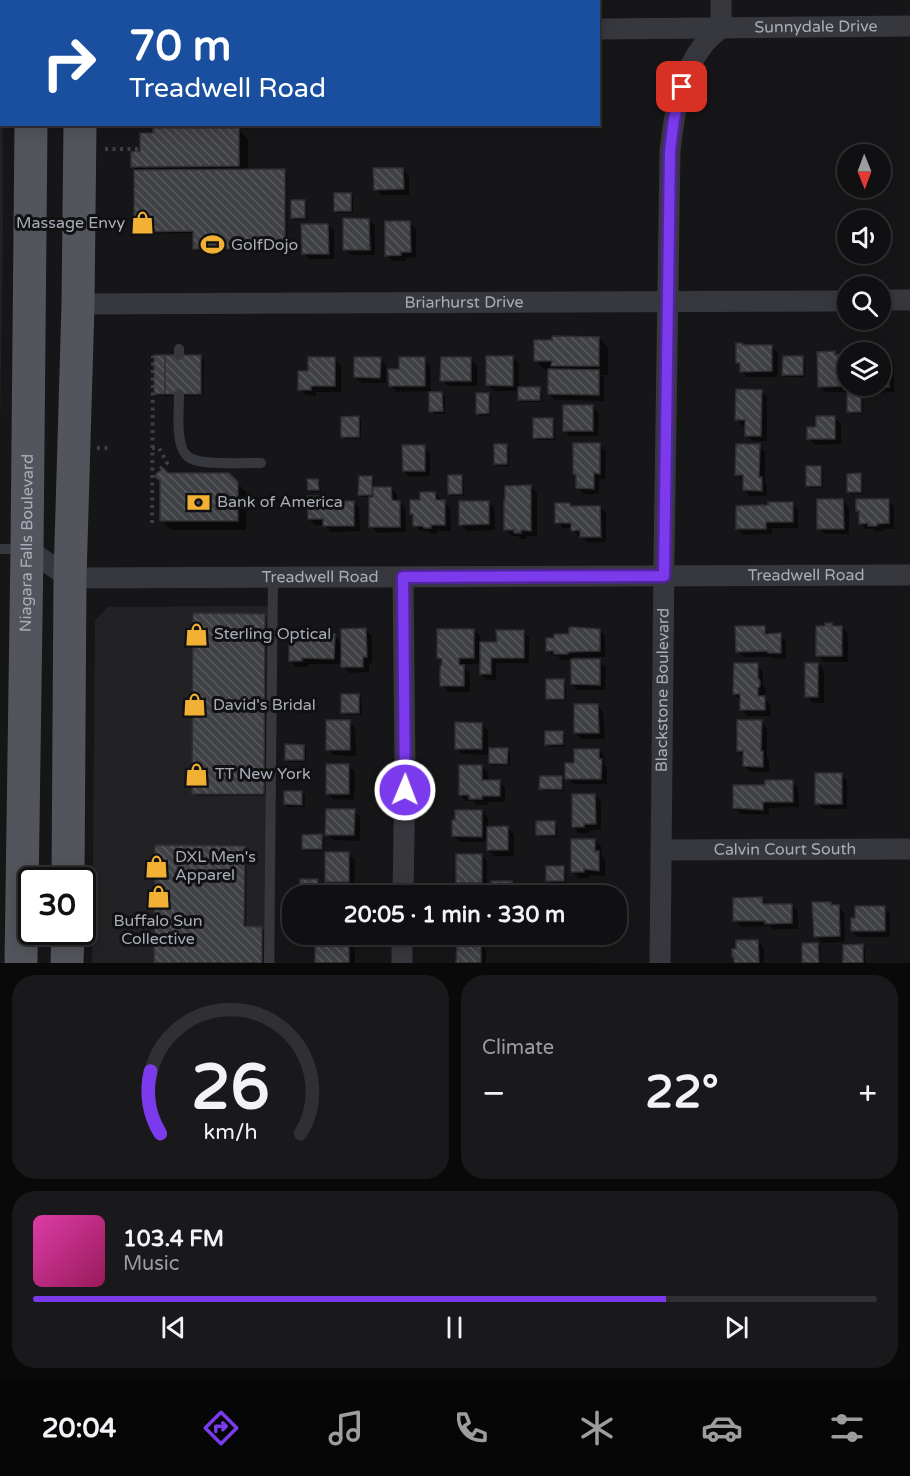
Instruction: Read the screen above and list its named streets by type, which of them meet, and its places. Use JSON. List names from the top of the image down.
{
  "streets": {
    "main road": ["Niagara Falls Boulevard"],
    "street": [
      "Sunnydale Drive",
      "Briarhurst Drive",
      "Treadwell Road",
      "Blackstone Boulevard",
      "Calvin Court South"
    ]
  },
  "crossings": [
    ["Sunnydale Drive", "Blackstone Boulevard"],
    ["Briarhurst Drive", "Blackstone Boulevard"],
    ["Treadwell Road", "Blackstone Boulevard"],
    ["Blackstone Boulevard", "Calvin Court South"]
  ],
  "places": {
    "shop": [
      "Massage Envy",
      "Sterling Optical",
      "David's Bridal",
      "TT New York",
      "DXL Men's Apparel",
      "Buffalo Sun Collective"
    ],
    "sports": ["GolfDojo"],
    "bank": ["Bank of America"]
  },
  "north": "bottom",
  "page": {
    "turn": ["70 m", "Treadwell Road"],
    "limit": "30",
    "trip": "20:05 · 1 min · 330 m",
    "tile": "Climate",
    "heat": ["−", "22°", "+"],
    "song": ["103.4 FM", "Music"],
    "tabs": "20:04",
    "gauge": ["26", "km/h"]
  }
}
